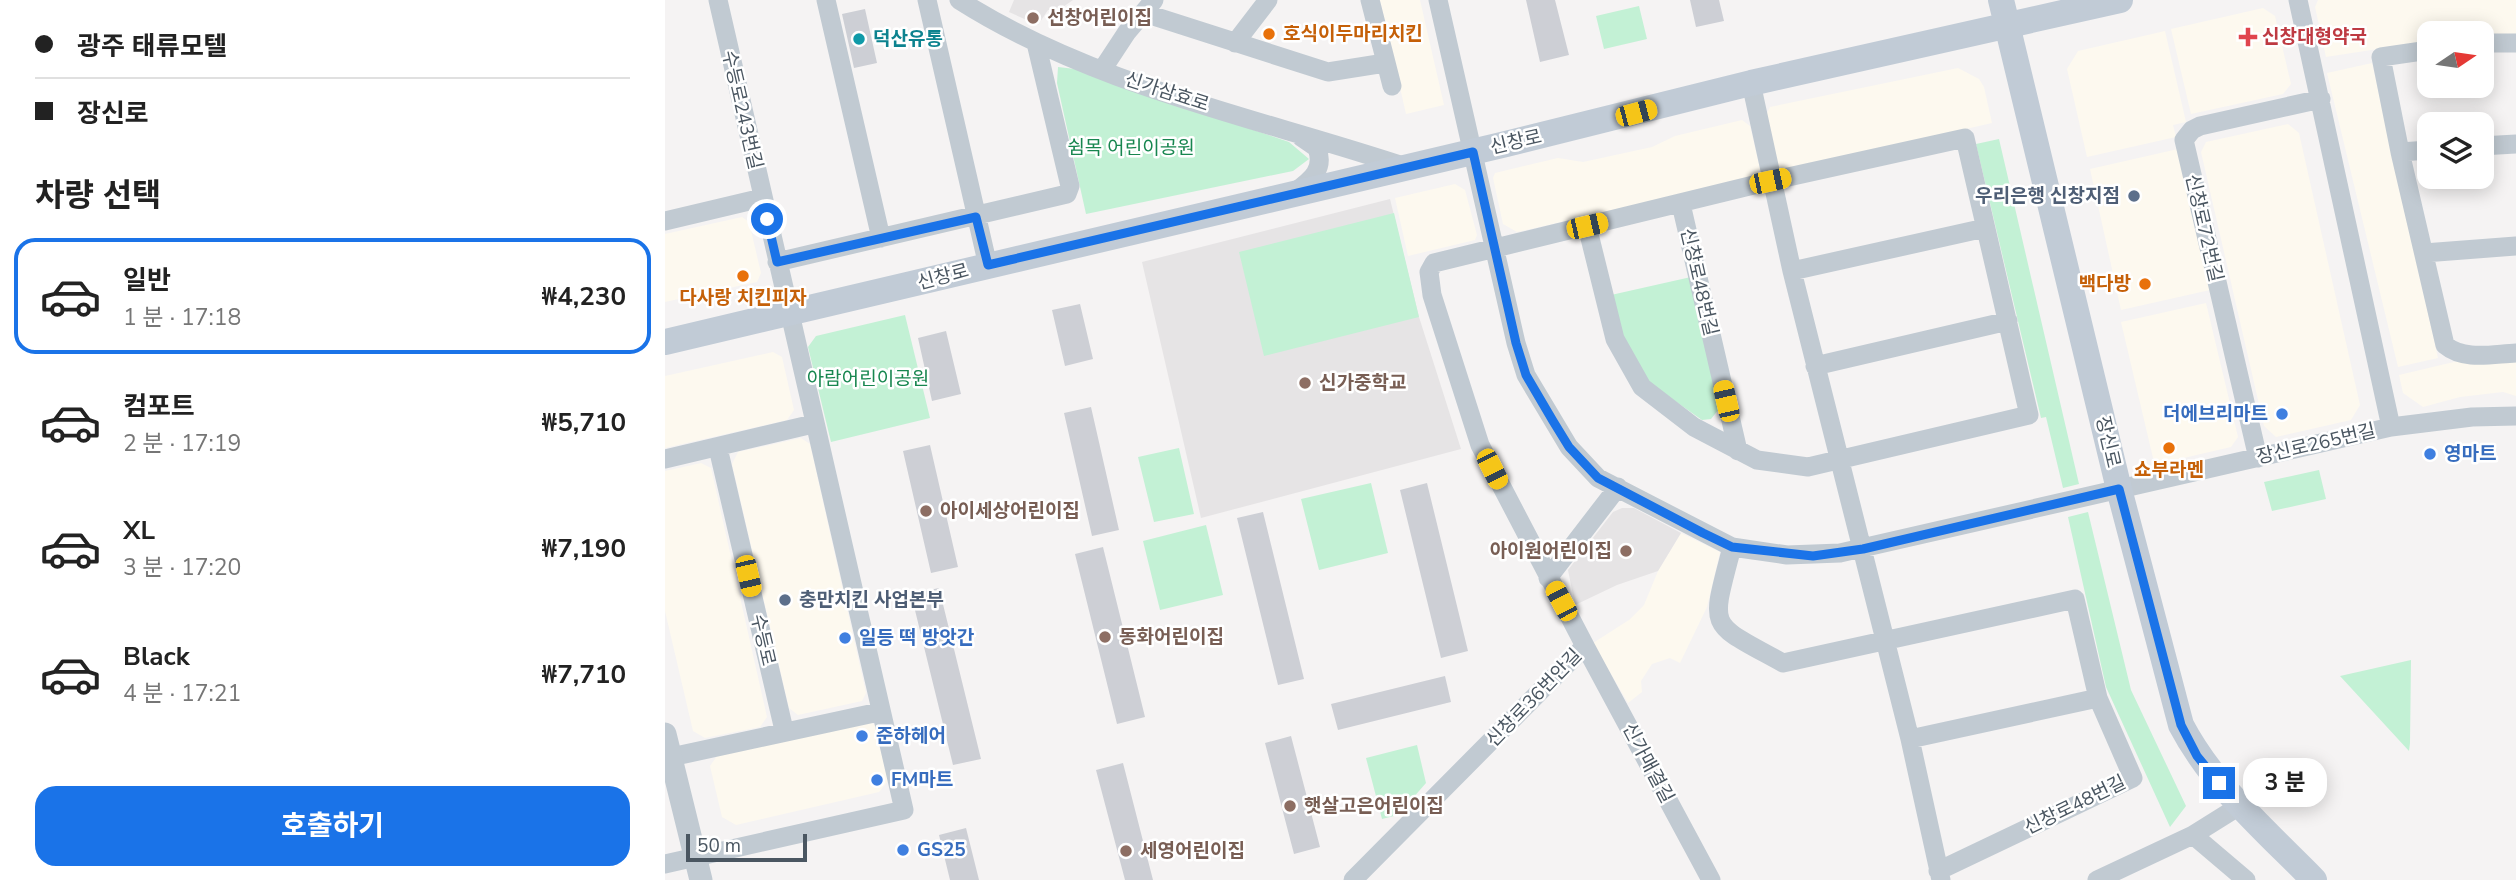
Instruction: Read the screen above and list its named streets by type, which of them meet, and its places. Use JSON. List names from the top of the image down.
{
  "streets": {
    "main road": ["신창로", "장신로"],
    "street": [
      "신가삼효로",
      "수등로243번길",
      "신창로72번길",
      "신창로48번길",
      "장신로265번길",
      "수등로",
      "신창로36번안길",
      "신가매결길"
    ]
  },
  "crossings": [
    ["신가삼효로", "신창로"],
    ["수등로243번길", "신창로"],
    ["신창로", "신창로48번길"],
    ["신창로", "장신로"],
    ["신창로72번길", "장신로265번길"],
    ["신창로48번길", "장신로265번길"],
    ["장신로", "장신로265번길"],
    ["신창로36번안길", "신가매결길"]
  ],
  "parks": ["쉼목 어린이공원", "아람어린이공원"],
  "places": {
    "other": [
      "선창어린이집",
      "호식이두마리치킨",
      "덕산유통",
      "우리은행 신창지점",
      "다사랑 치킨피자",
      "백다방",
      "신가중학교",
      "더에브리마트",
      "쇼부라멘",
      "영마트",
      "아이세상어린이집",
      "아이원어린이집",
      "충만치킨 사업본부",
      "동화어린이집",
      "일등 떡 방앗간",
      "준하헤어",
      "FM마트",
      "햇살고은어린이집",
      "GS25",
      "세영어린이집"
    ],
    "health": ["신창대형약국"]
  },
  "scale_bar": "50 m",
  "north": "right",
  "page": {
    "banner": ["광주 태류모텔", "장신로"],
    "heading": "차량 선택",
    "list": [
      {
        "name": "일반",
        "note": "1 분 · 17:18",
        "value": "₩4,230"
      },
      {
        "name": "컴포트",
        "note": "2 분 · 17:19",
        "value": "₩5,710"
      },
      {
        "name": "XL",
        "note": "3 분 · 17:20",
        "value": "₩7,190"
      },
      {
        "name": "Black",
        "note": "4 분 · 17:21",
        "value": "₩7,710"
      }
    ],
    "bubble": "3 분",
    "buttons": "호출하기",
    "scale": "50 m"
  }
}
